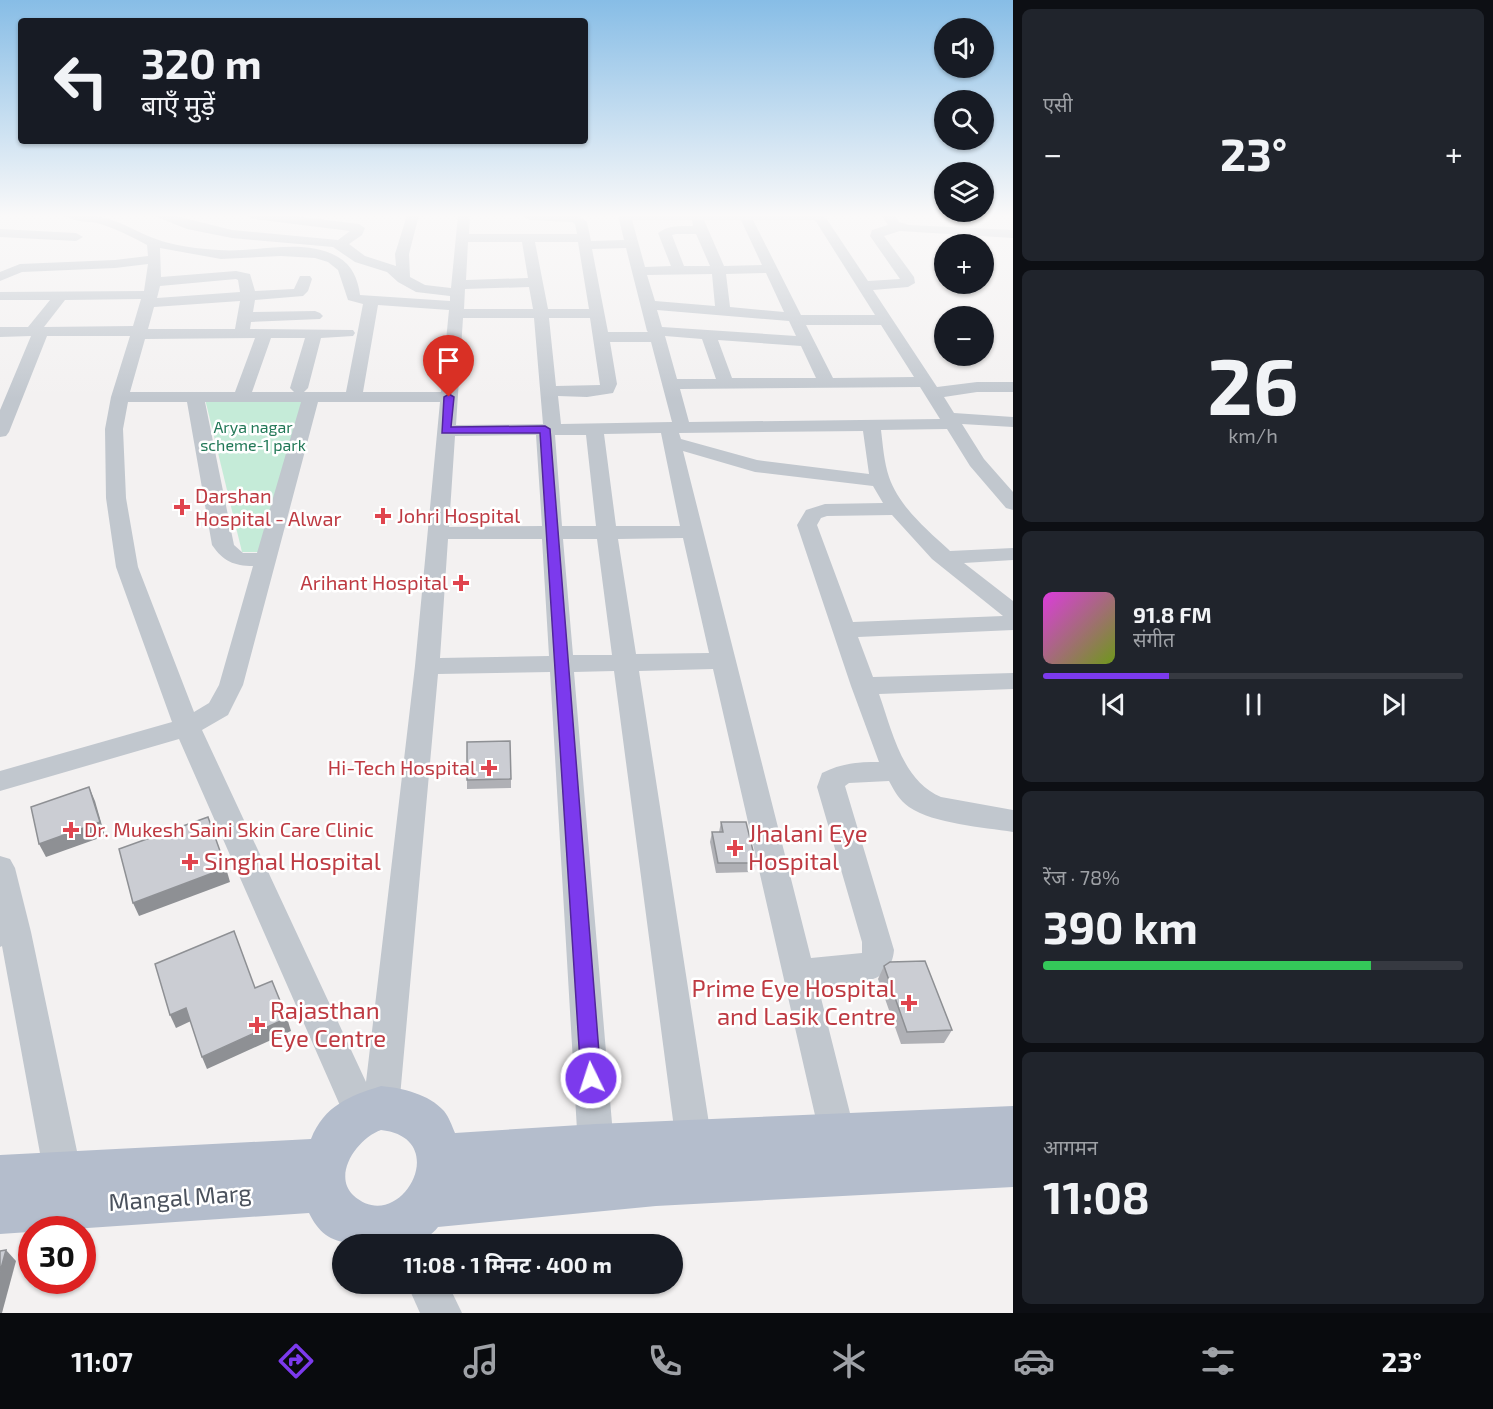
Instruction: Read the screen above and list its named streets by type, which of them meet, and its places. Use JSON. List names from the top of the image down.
{
  "streets": {
    "main road": ["Mangal Marg"]
  },
  "parks": ["Arya nagar scheme-1 park"],
  "places": {
    "health": [
      "Darshan Hospital - Alwar",
      "Johri Hospital",
      "Arihant Hospital",
      "Hi-Tech Hospital",
      "Dr. Mukesh Saini Skin Care Clinic",
      "Jhalani Eye Hospital",
      "Singhal Hospital",
      "Prime Eye Hospital and Lasik Centre",
      "Rajasthan Eye Centre"
    ]
  },
  "page": {
    "tile": [
      "एसी",
      ["26", "km/h"],
      ["रेंज · 78%", "390 km"],
      ["आगमन", "11:08"]
    ],
    "map_buttons": ["+", "−"],
    "turn": ["320 m", "बाएँ मुड़ें"],
    "heat": ["−", "23°", "+"],
    "song": ["91.8 FM", "संगीत"],
    "limit": "30",
    "trip": "11:08 · 1 मिनट · 400 m",
    "tabs": ["11:07", "23°"]
  }
}
